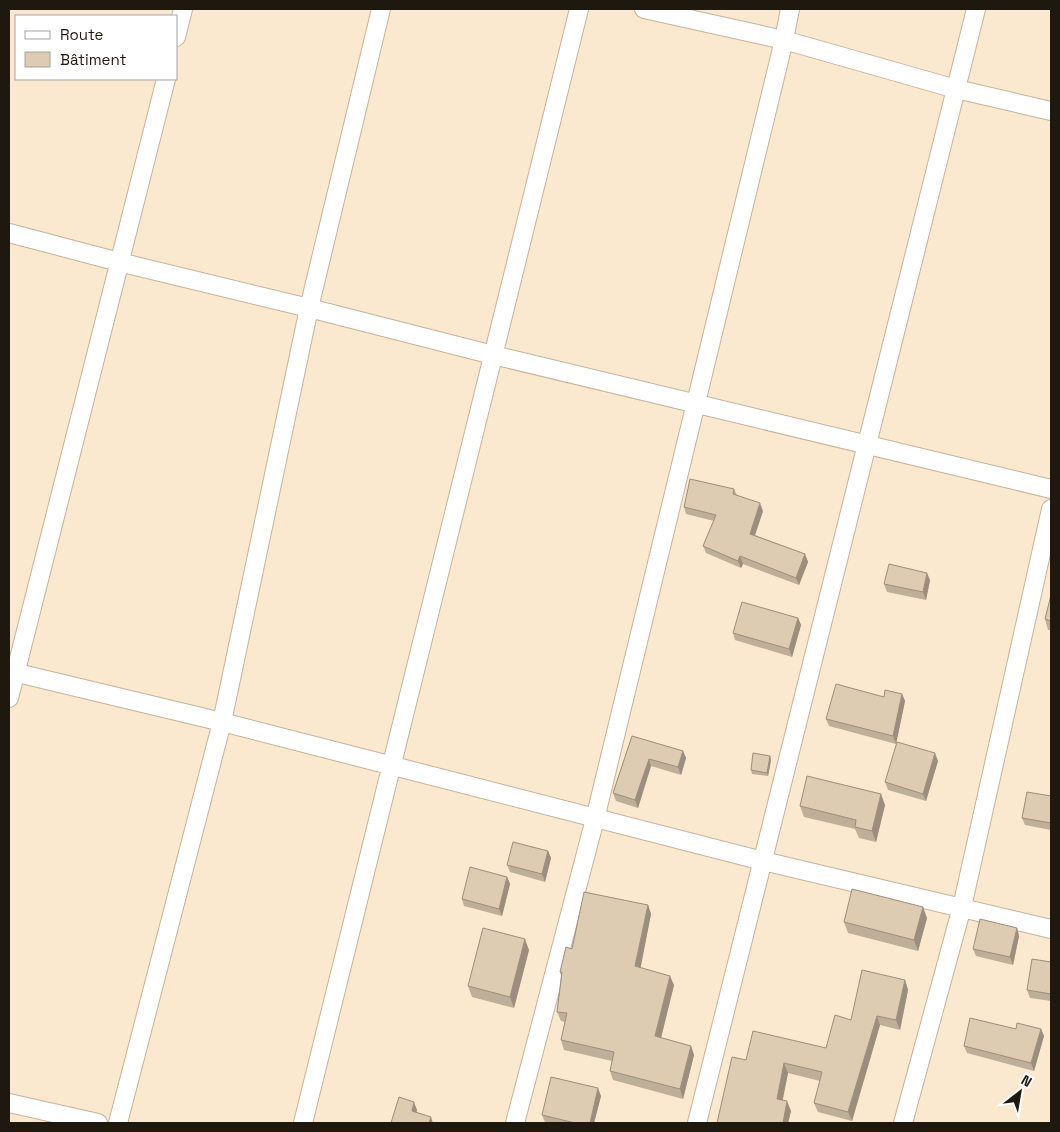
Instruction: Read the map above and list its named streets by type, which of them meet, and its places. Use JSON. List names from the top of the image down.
{
  "legend": ["Route", "Bâtiment"],
  "north": "top right"
}
